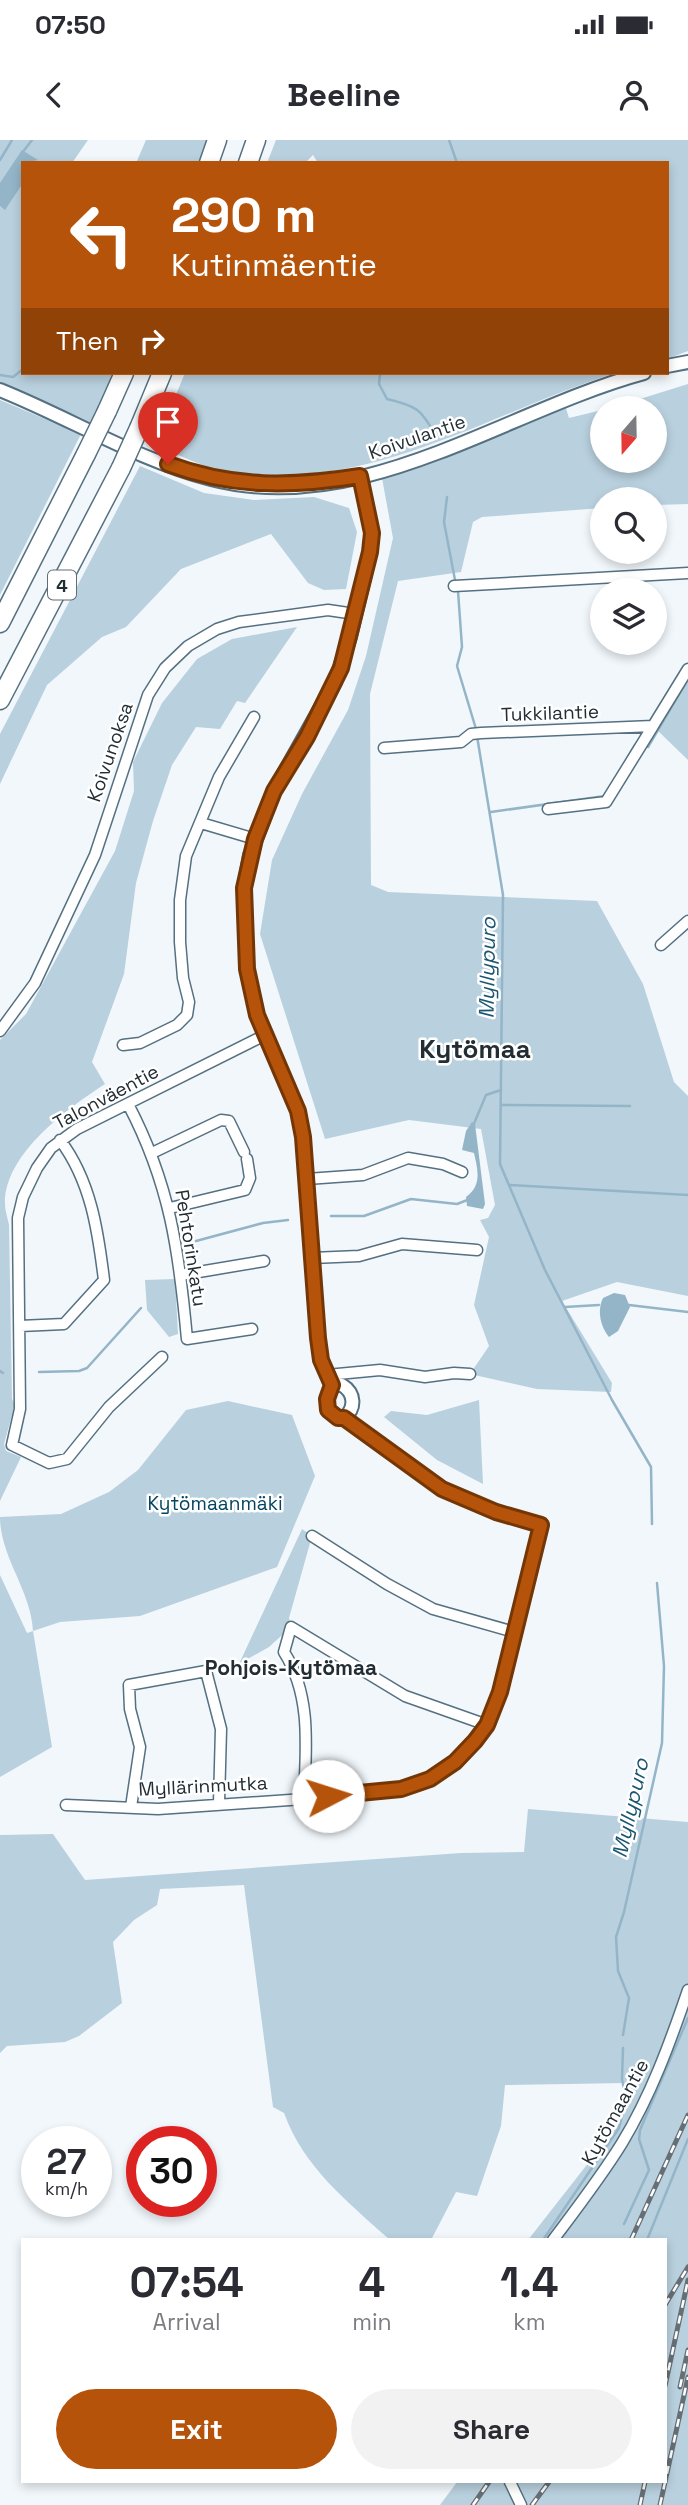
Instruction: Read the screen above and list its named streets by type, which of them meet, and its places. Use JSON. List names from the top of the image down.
{
  "streets": {
    "highway": ["4"],
    "street": [
      "Koivulantie",
      "Tukkilantie",
      "Koivunoksa",
      "Talonväentie",
      "Pehtorinkatu",
      "Myllärinmutka",
      "Kytömaantie"
    ]
  },
  "crossings": [
    ["Talonväentie", "Pehtorinkatu"]
  ],
  "districts": ["Kytömaa", "Pohjois-Kytömaa"],
  "water": ["Myllypuro"],
  "parks": ["Kytömaanmäki"],
  "north": "bottom",
  "page": {
    "status": "07:50",
    "header": "Beeline",
    "turn": ["290 m", "Kutinmäentie"],
    "then": "Then",
    "speed": "27 km/h",
    "limit": "30",
    "eta": [
      "07:54",
      "Arrival",
      "4",
      "min",
      "1.4",
      "km"
    ],
    "buttons": ["Exit", "Share"]
  }
}
